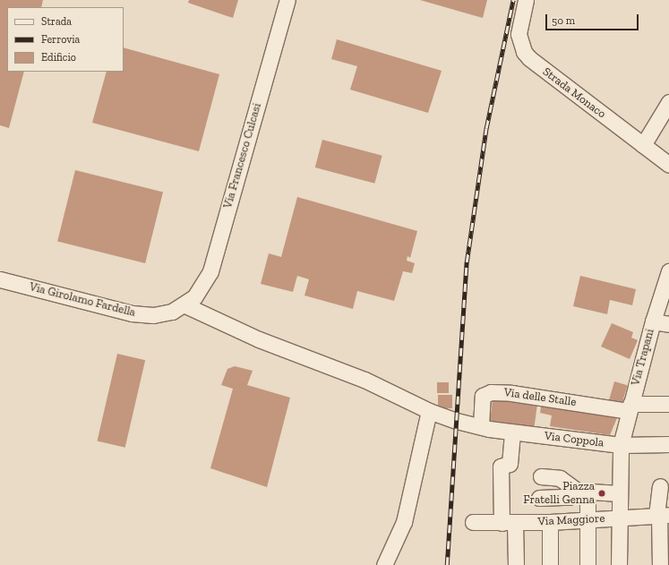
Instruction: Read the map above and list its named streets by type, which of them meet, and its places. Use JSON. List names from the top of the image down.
{
  "streets": {
    "street": [
      "Strada Monaco",
      "Via Francesco Culcasi",
      "Via Girolamo Fardella",
      "Via Trapani",
      "Via delle Stalle",
      "Via Coppola",
      "Via Maggiore"
    ]
  },
  "crossings": [
    ["Via Francesco Culcasi", "Via Girolamo Fardella"],
    ["Via Francesco Culcasi", "Via Coppola"],
    ["Via Girolamo Fardella", "Via Coppola"],
    ["Via Trapani", "Via delle Stalle"],
    ["Via Trapani", "Via Coppola"],
    ["Via Trapani", "Via Maggiore"],
    ["Via delle Stalle", "Via Coppola"]
  ],
  "places": ["Piazza Fratelli Genna"],
  "legend": ["Strada", "Ferrovia", "Edificio"],
  "scale_bar": "50 m"
}
